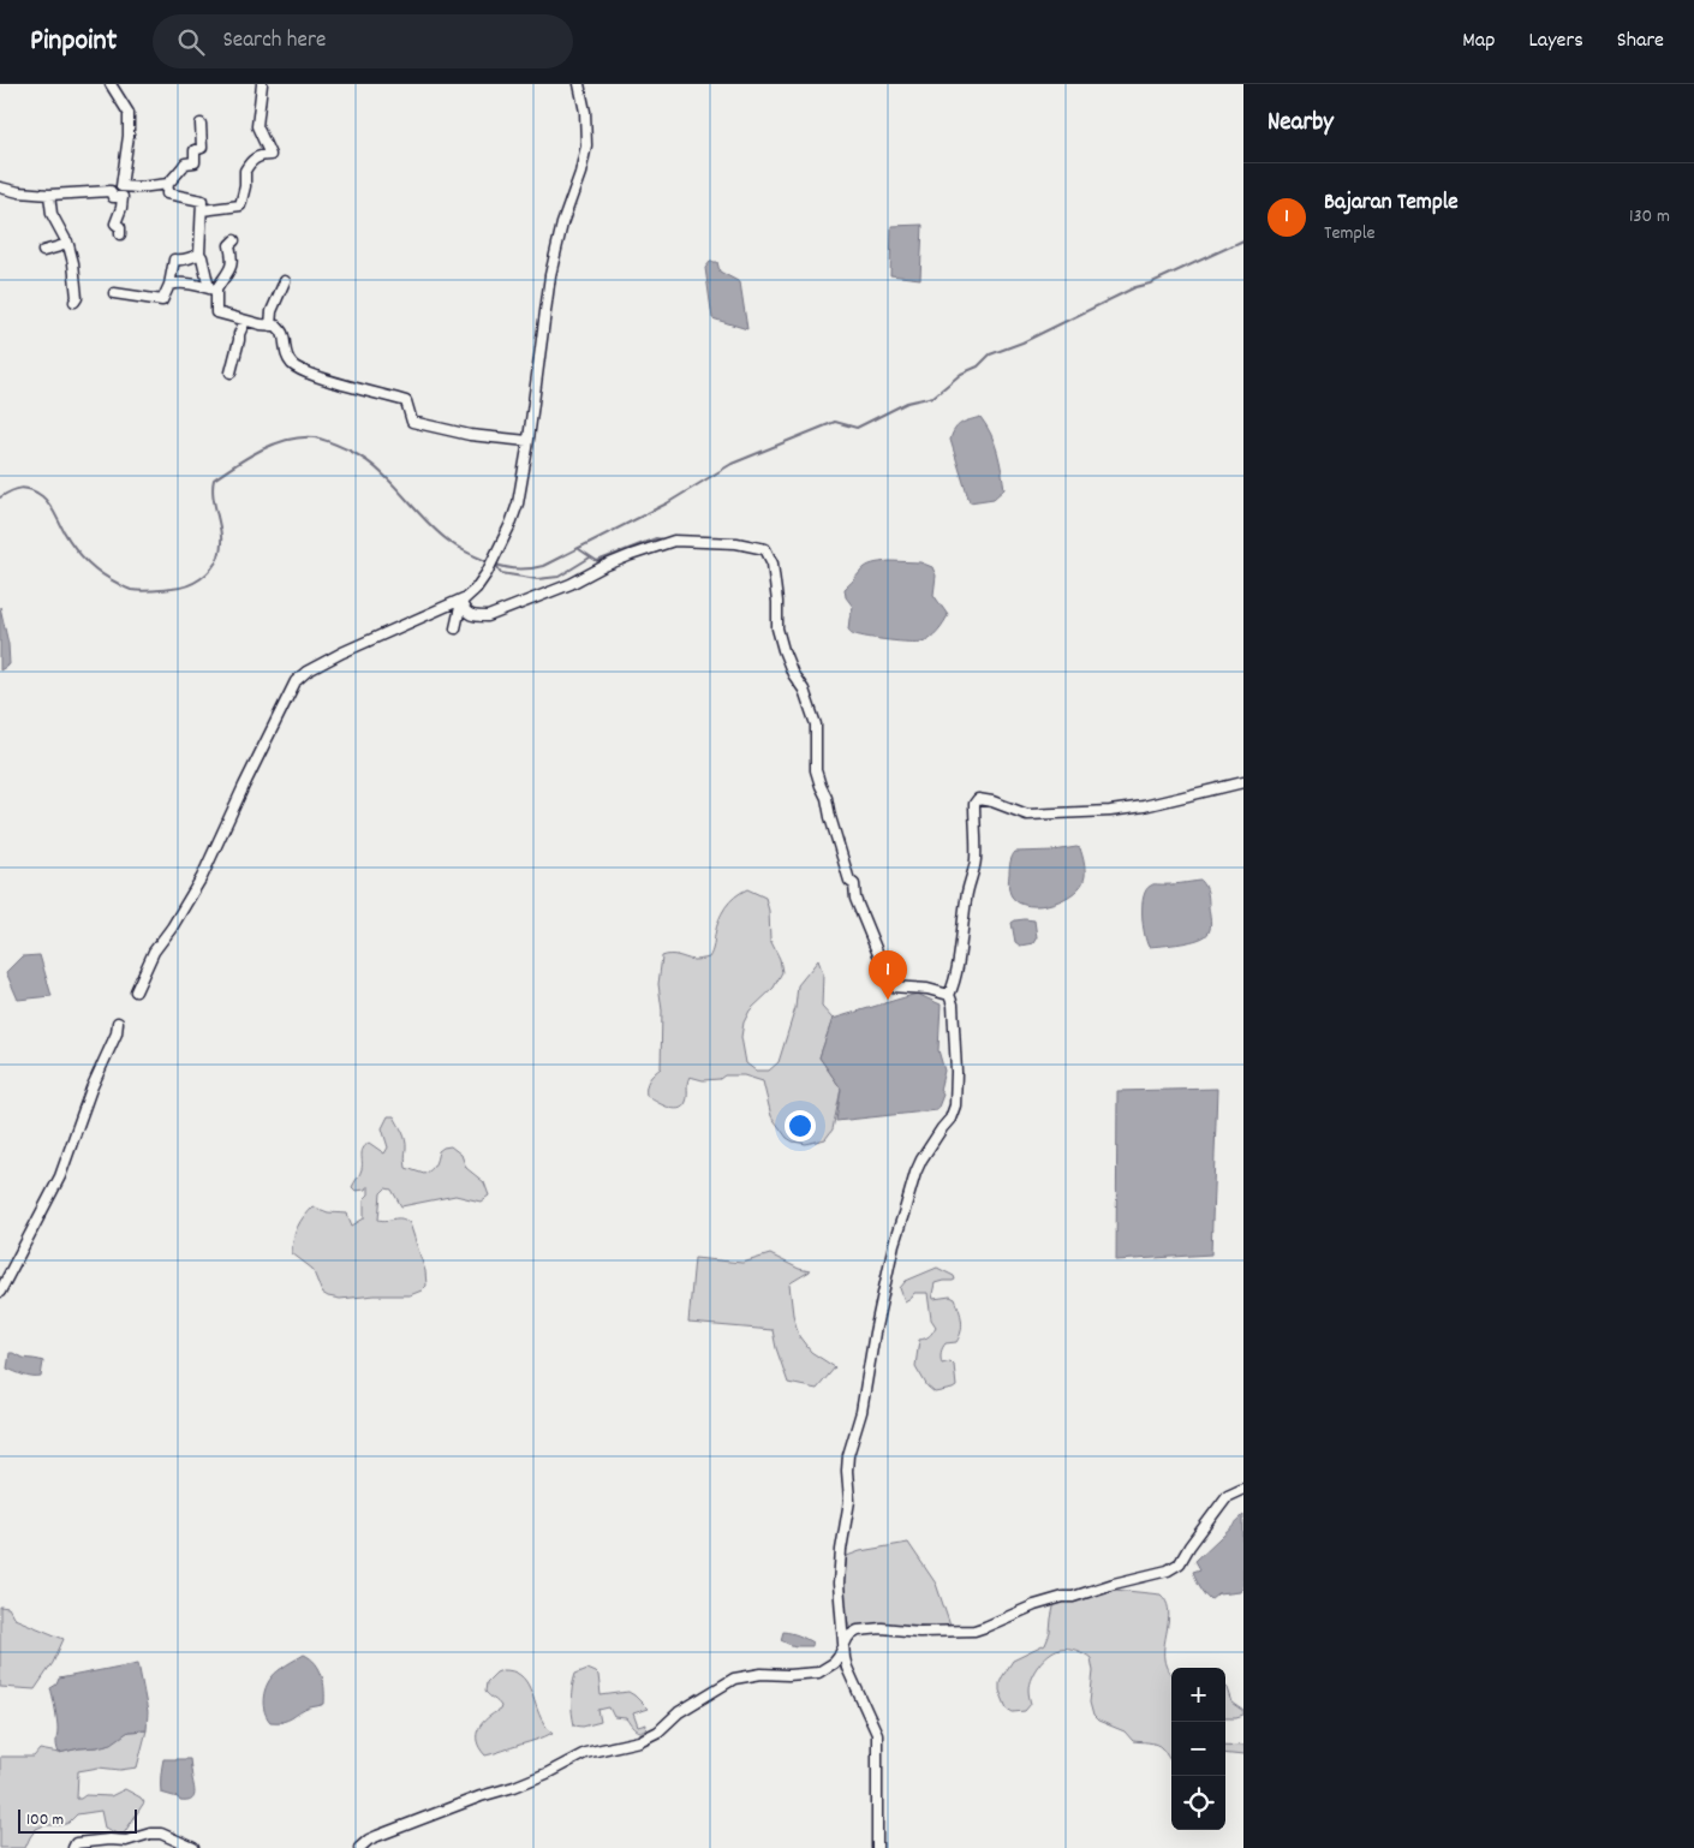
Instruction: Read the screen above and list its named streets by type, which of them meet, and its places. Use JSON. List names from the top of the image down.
{
  "scale_bar": "100 m",
  "page": {
    "header": "Pinpoint",
    "search": "Search here",
    "nav": ["Map", "Layers", "Share"],
    "heading": "Nearby",
    "list": [
      {
        "mark": "1",
        "name": "Bajaran Temple",
        "note": "Temple",
        "value": "130 m"
      }
    ],
    "pins": "1",
    "map_buttons": ["+", "−"],
    "scale": "100 m"
  }
}
